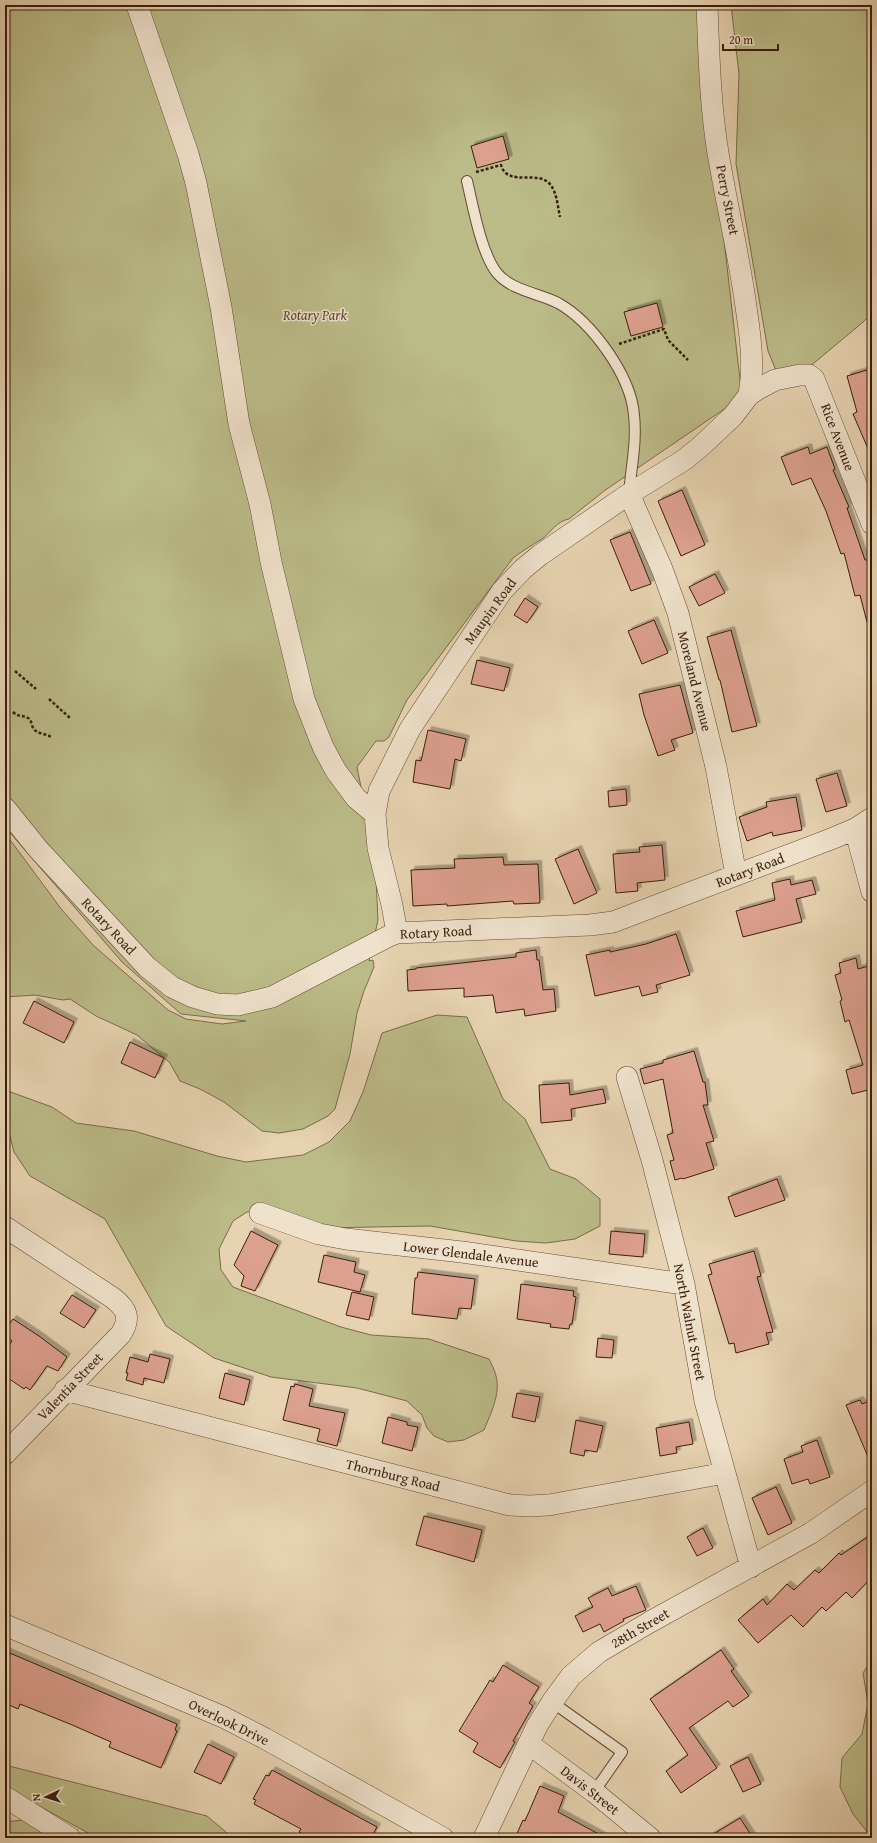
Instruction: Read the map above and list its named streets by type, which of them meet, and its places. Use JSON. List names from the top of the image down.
{
  "streets": {
    "street": [
      "Perry Street",
      "Rice Avenue",
      "Maupin Road",
      "Moreland Avenue",
      "Rotary Road",
      "Lower Glendale Avenue",
      "North Walnut Street",
      "Valentia Street",
      "Thornburg Road",
      "28th Street",
      "Overlook Drive",
      "Davis Street"
    ]
  },
  "crossings": [
    ["Perry Street", "Maupin Road"],
    ["Rice Avenue", "Maupin Road"],
    ["Maupin Road", "Moreland Avenue"],
    ["Maupin Road", "Rotary Road"],
    ["Moreland Avenue", "Rotary Road"],
    ["Lower Glendale Avenue", "North Walnut Street"],
    ["North Walnut Street", "Thornburg Road"],
    ["North Walnut Street", "28th Street"],
    ["Valentia Street", "Thornburg Road"],
    ["28th Street", "Davis Street"]
  ],
  "parks": ["Rotary Park"],
  "scale_bar": "20 m",
  "north": "left"
}
